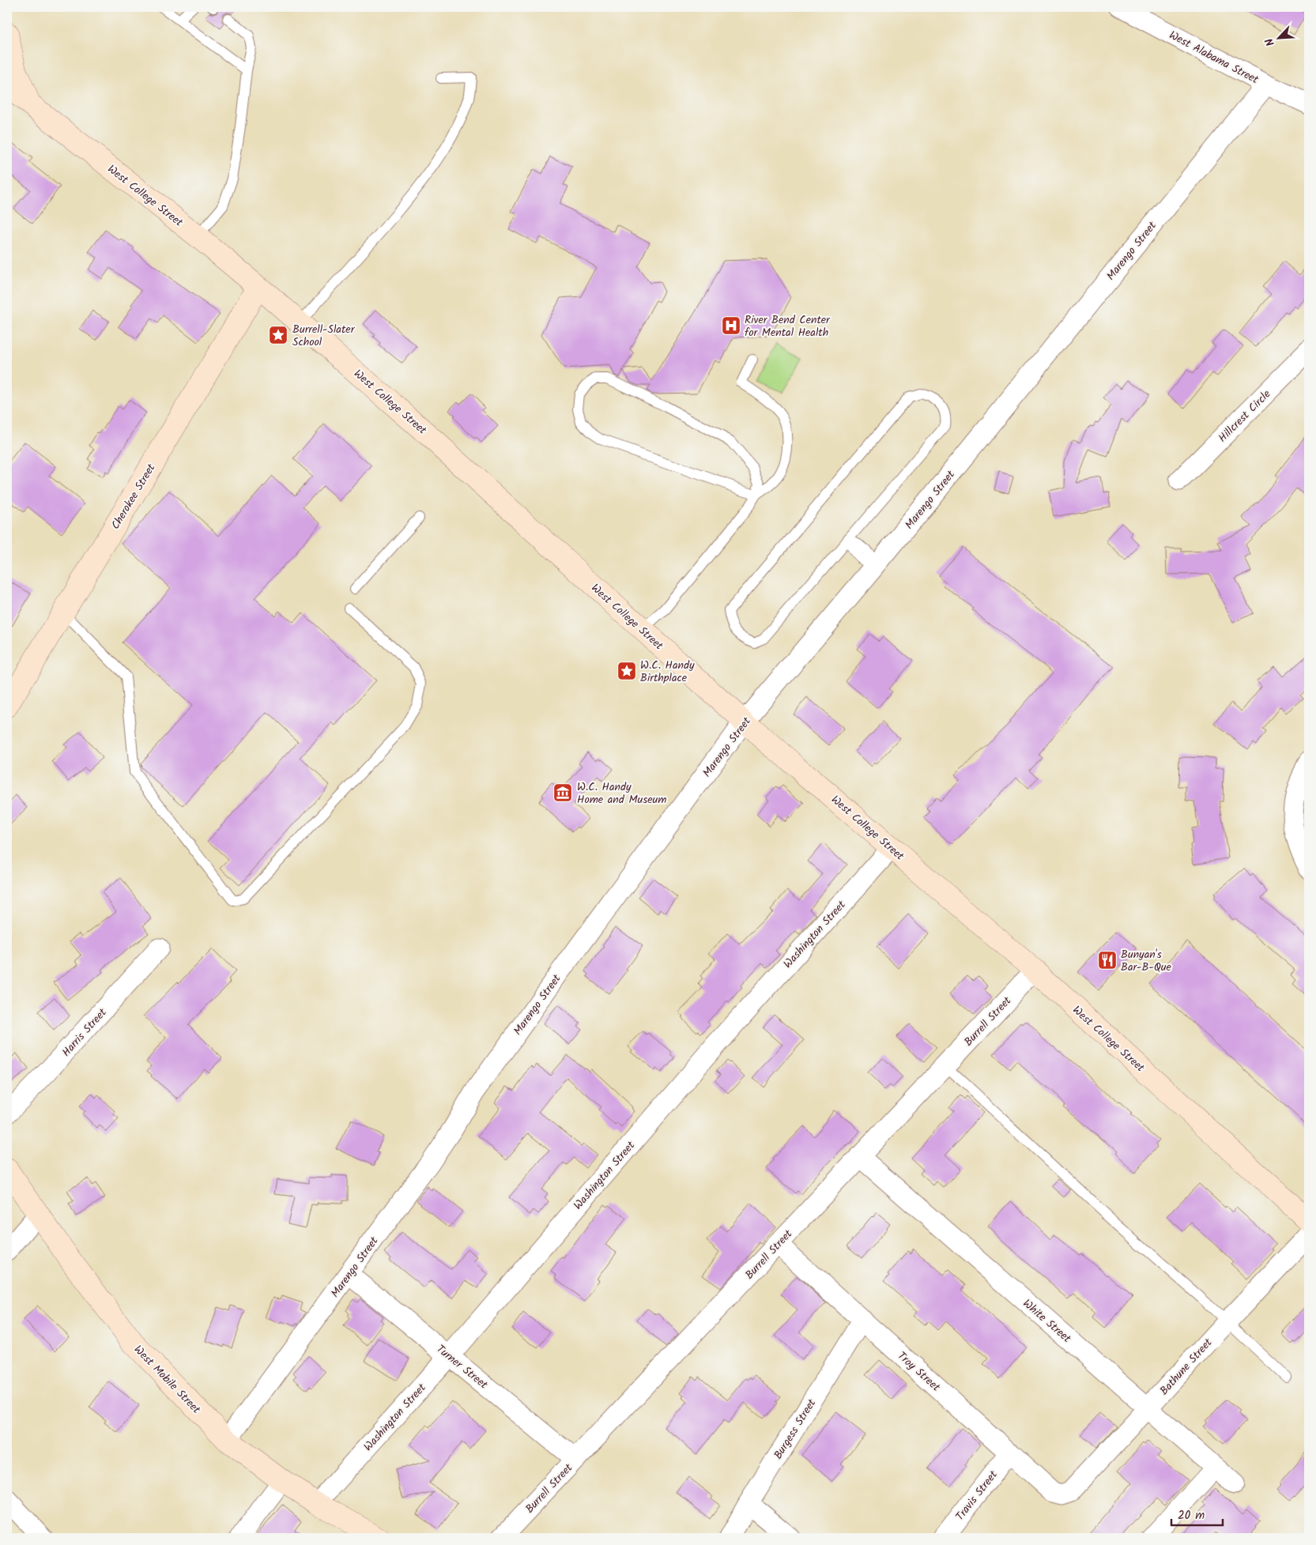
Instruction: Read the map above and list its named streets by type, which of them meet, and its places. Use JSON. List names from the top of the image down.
{
  "streets": {
    "street": [
      "West Alabama Street",
      "West College Street",
      "Marengo Street",
      "Hillcrest Circle",
      "Cherokee Street",
      "Washington Street",
      "Burrell Street",
      "Harris Street",
      "White Street",
      "Turner Street",
      "Bathune Street",
      "Troy Street",
      "West Mobile Street",
      "Burgess Street",
      "Travis Street"
    ]
  },
  "crossings": [
    ["West Alabama Street", "Marengo Street"],
    ["West College Street", "Marengo Street"],
    ["West College Street", "Cherokee Street"],
    ["West College Street", "Washington Street"],
    ["West College Street", "Burrell Street"],
    ["Marengo Street", "Turner Street"],
    ["Marengo Street", "West Mobile Street"],
    ["Washington Street", "Turner Street"],
    ["Washington Street", "West Mobile Street"],
    ["Burrell Street", "White Street"],
    ["Burrell Street", "Turner Street"],
    ["Burrell Street", "Troy Street"],
    ["White Street", "Bathune Street"],
    ["Bathune Street", "Troy Street"],
    ["Troy Street", "Burgess Street"],
    ["Troy Street", "Travis Street"]
  ],
  "places": {
    "hospital": ["River Bend Center for Mental Health"],
    "place": ["Burrell-Slater School", "W.C. Handy Birthplace"],
    "museum": ["W.C. Handy Home and Museum"],
    "restaurant": ["Bunyan's Bar-B-Que"]
  },
  "scale_bar": "20 m",
  "north": "bottom left"
}
